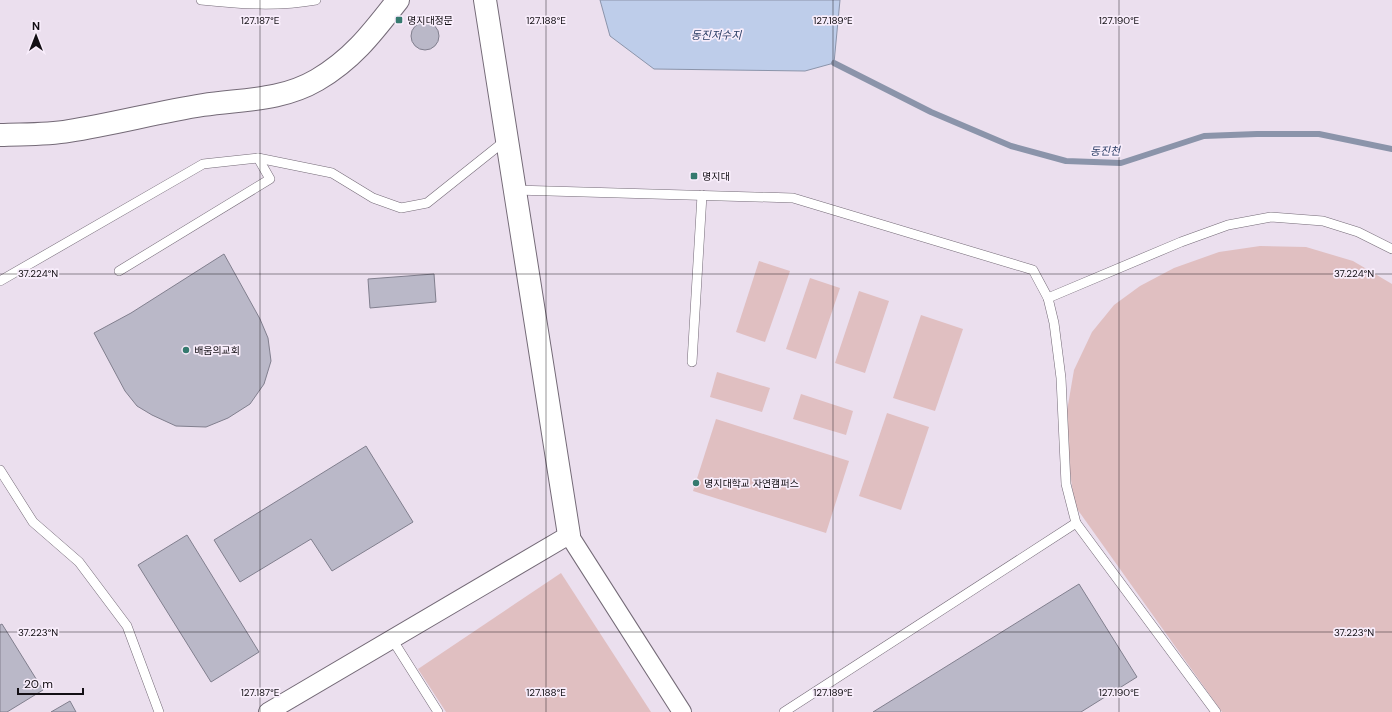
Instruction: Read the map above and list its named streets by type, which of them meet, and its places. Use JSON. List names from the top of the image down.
{
  "water": ["동진저수지", "동진천"],
  "places": {
    "transit": ["명지대정문", "명지대"],
    "other": ["배움의교회", "명지대학교 자연캠퍼스"]
  },
  "scale_bar": "20 m",
  "north": "top",
  "coordinates": [
    "127.187°E",
    "127.188°E",
    "127.189°E",
    "127.190°E",
    "37.224°N",
    "37.223°N"
  ]
}
